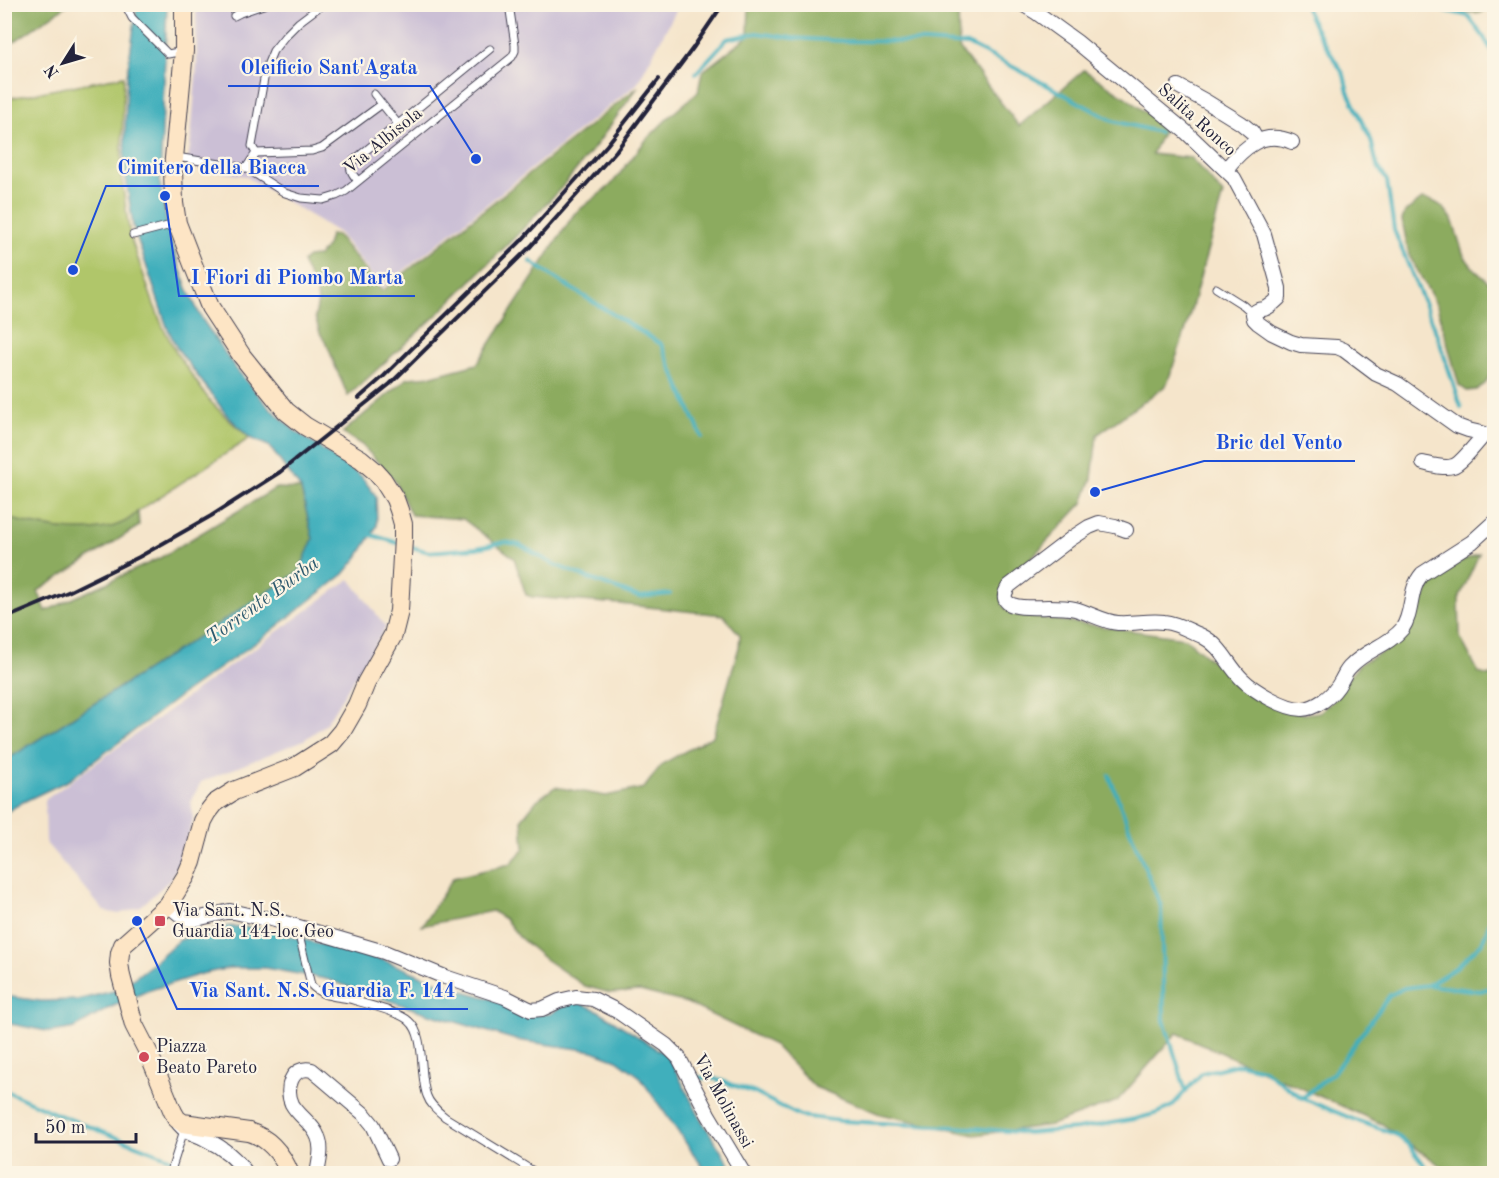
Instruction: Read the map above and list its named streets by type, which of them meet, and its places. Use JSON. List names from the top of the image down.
{
  "streets": {
    "street": ["Salita Ronco", "Via Molinassi"],
    "lane": ["Via Albisola"]
  },
  "water": ["Torrente Burba"],
  "places": {
    "other": [
      "Oleificio Sant'Agata",
      "I Fiori di Piombo Marta",
      "Cimitero della Biacca",
      "Bric del Vento",
      "Via Sant. N.S. Guardia F. 144",
      "Piazza Beato Pareto"
    ],
    "transit": ["Via Sant. N.S. Guardia 144-loc.Geo"]
  },
  "scale_bar": "50 m",
  "north": "bottom left"
}
